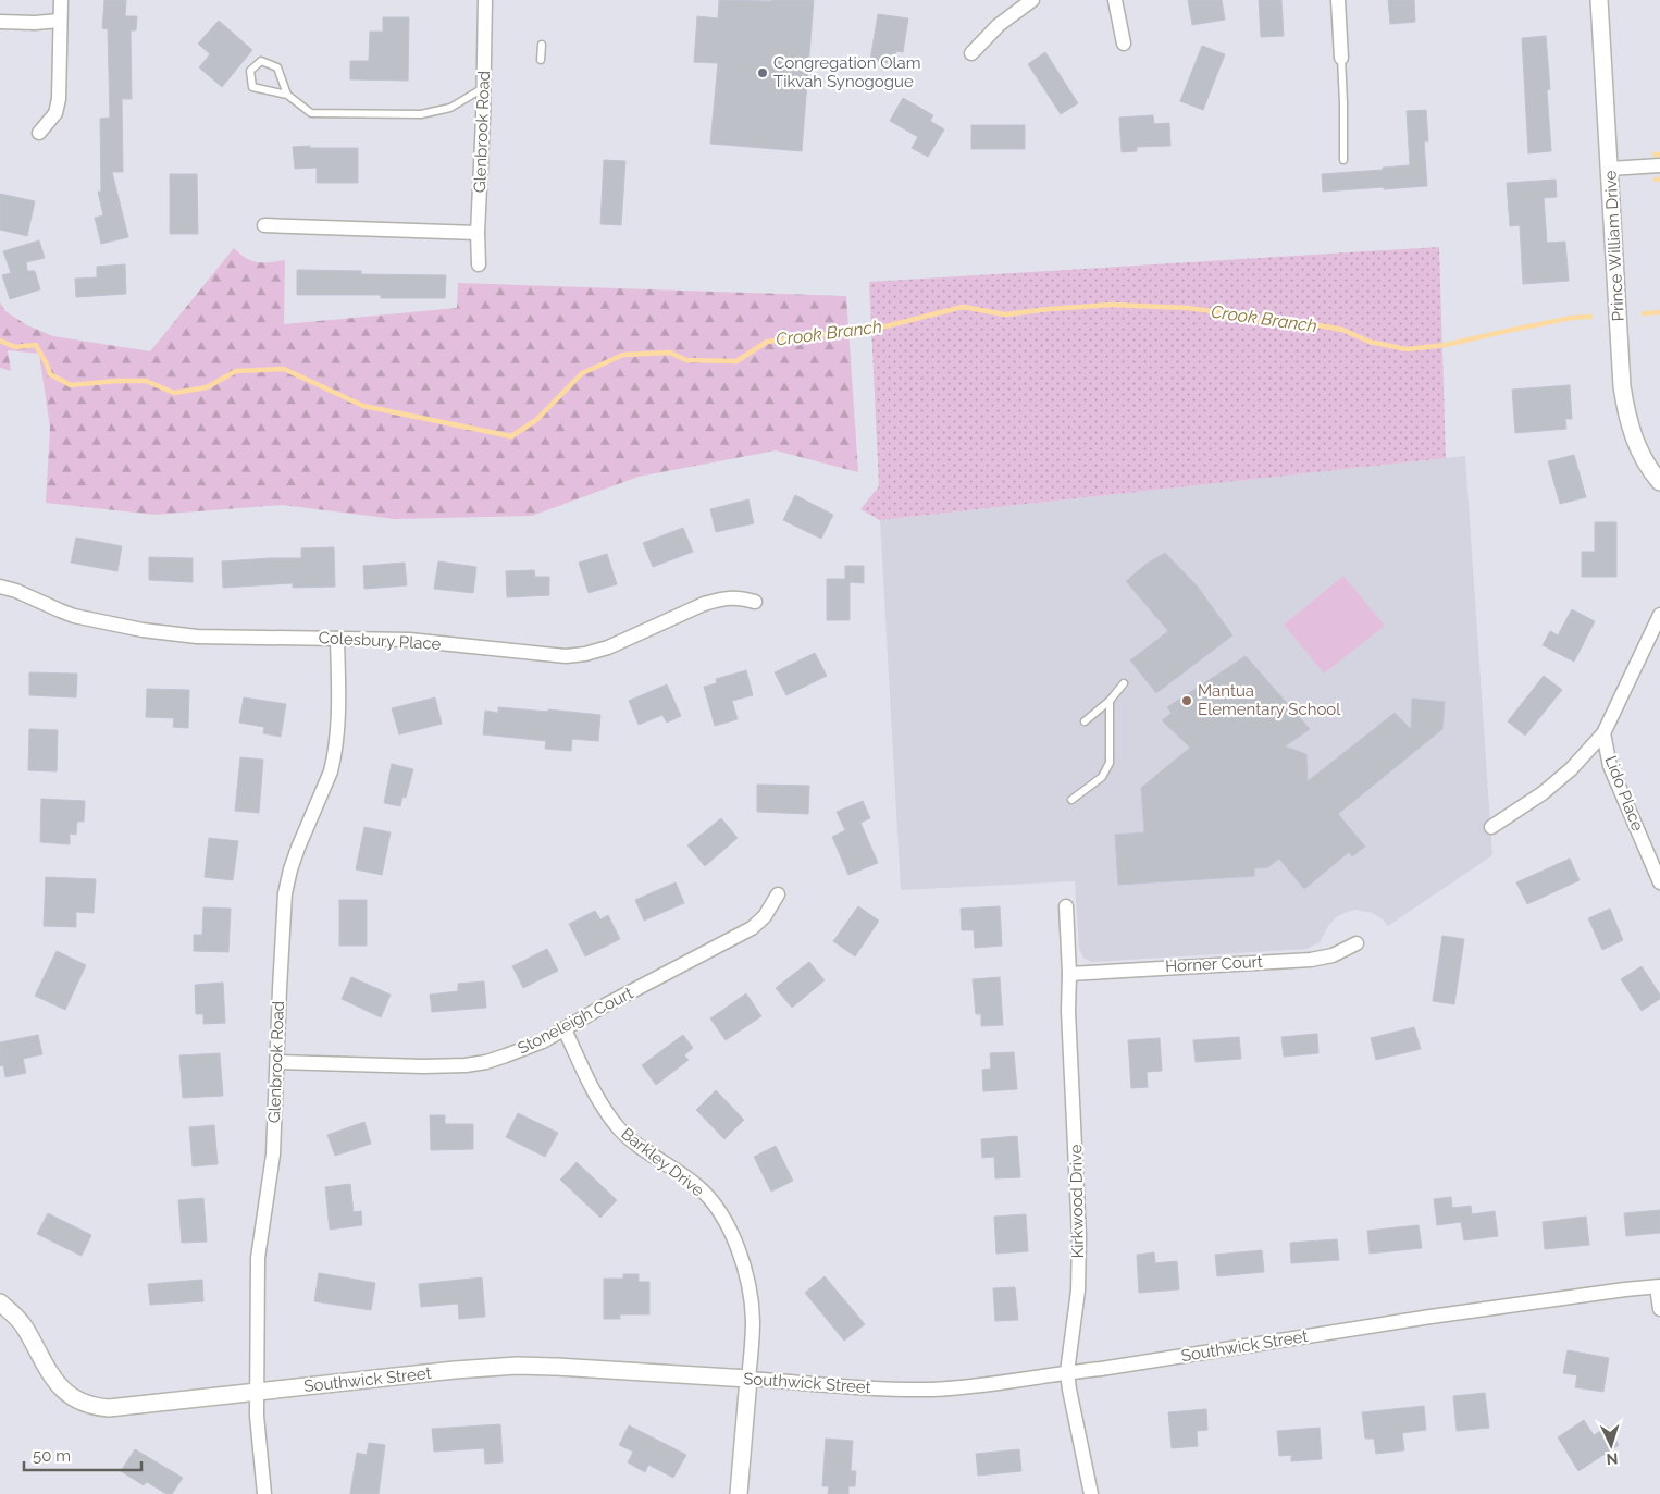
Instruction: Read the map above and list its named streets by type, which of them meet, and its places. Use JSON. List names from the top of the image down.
{
  "streets": {
    "street": [
      "Glenbrook Road",
      "Prince William Drive",
      "Colesbury Place",
      "Lido Place",
      "Horner Court",
      "Stoneleigh Court",
      "Barkley Drive",
      "Kirkwood Drive",
      "Southwick Street"
    ]
  },
  "crossings": [
    ["Glenbrook Road", "Colesbury Place"],
    ["Glenbrook Road", "Stoneleigh Court"],
    ["Glenbrook Road", "Southwick Street"],
    ["Horner Court", "Kirkwood Drive"],
    ["Stoneleigh Court", "Barkley Drive"],
    ["Barkley Drive", "Southwick Street"],
    ["Kirkwood Drive", "Southwick Street"]
  ],
  "water": ["Crook Branch"],
  "places": ["Congregation Olam Tikvah Synogogue", "Mantua Elementary School"],
  "scale_bar": "50 m",
  "north": "bottom"
}
